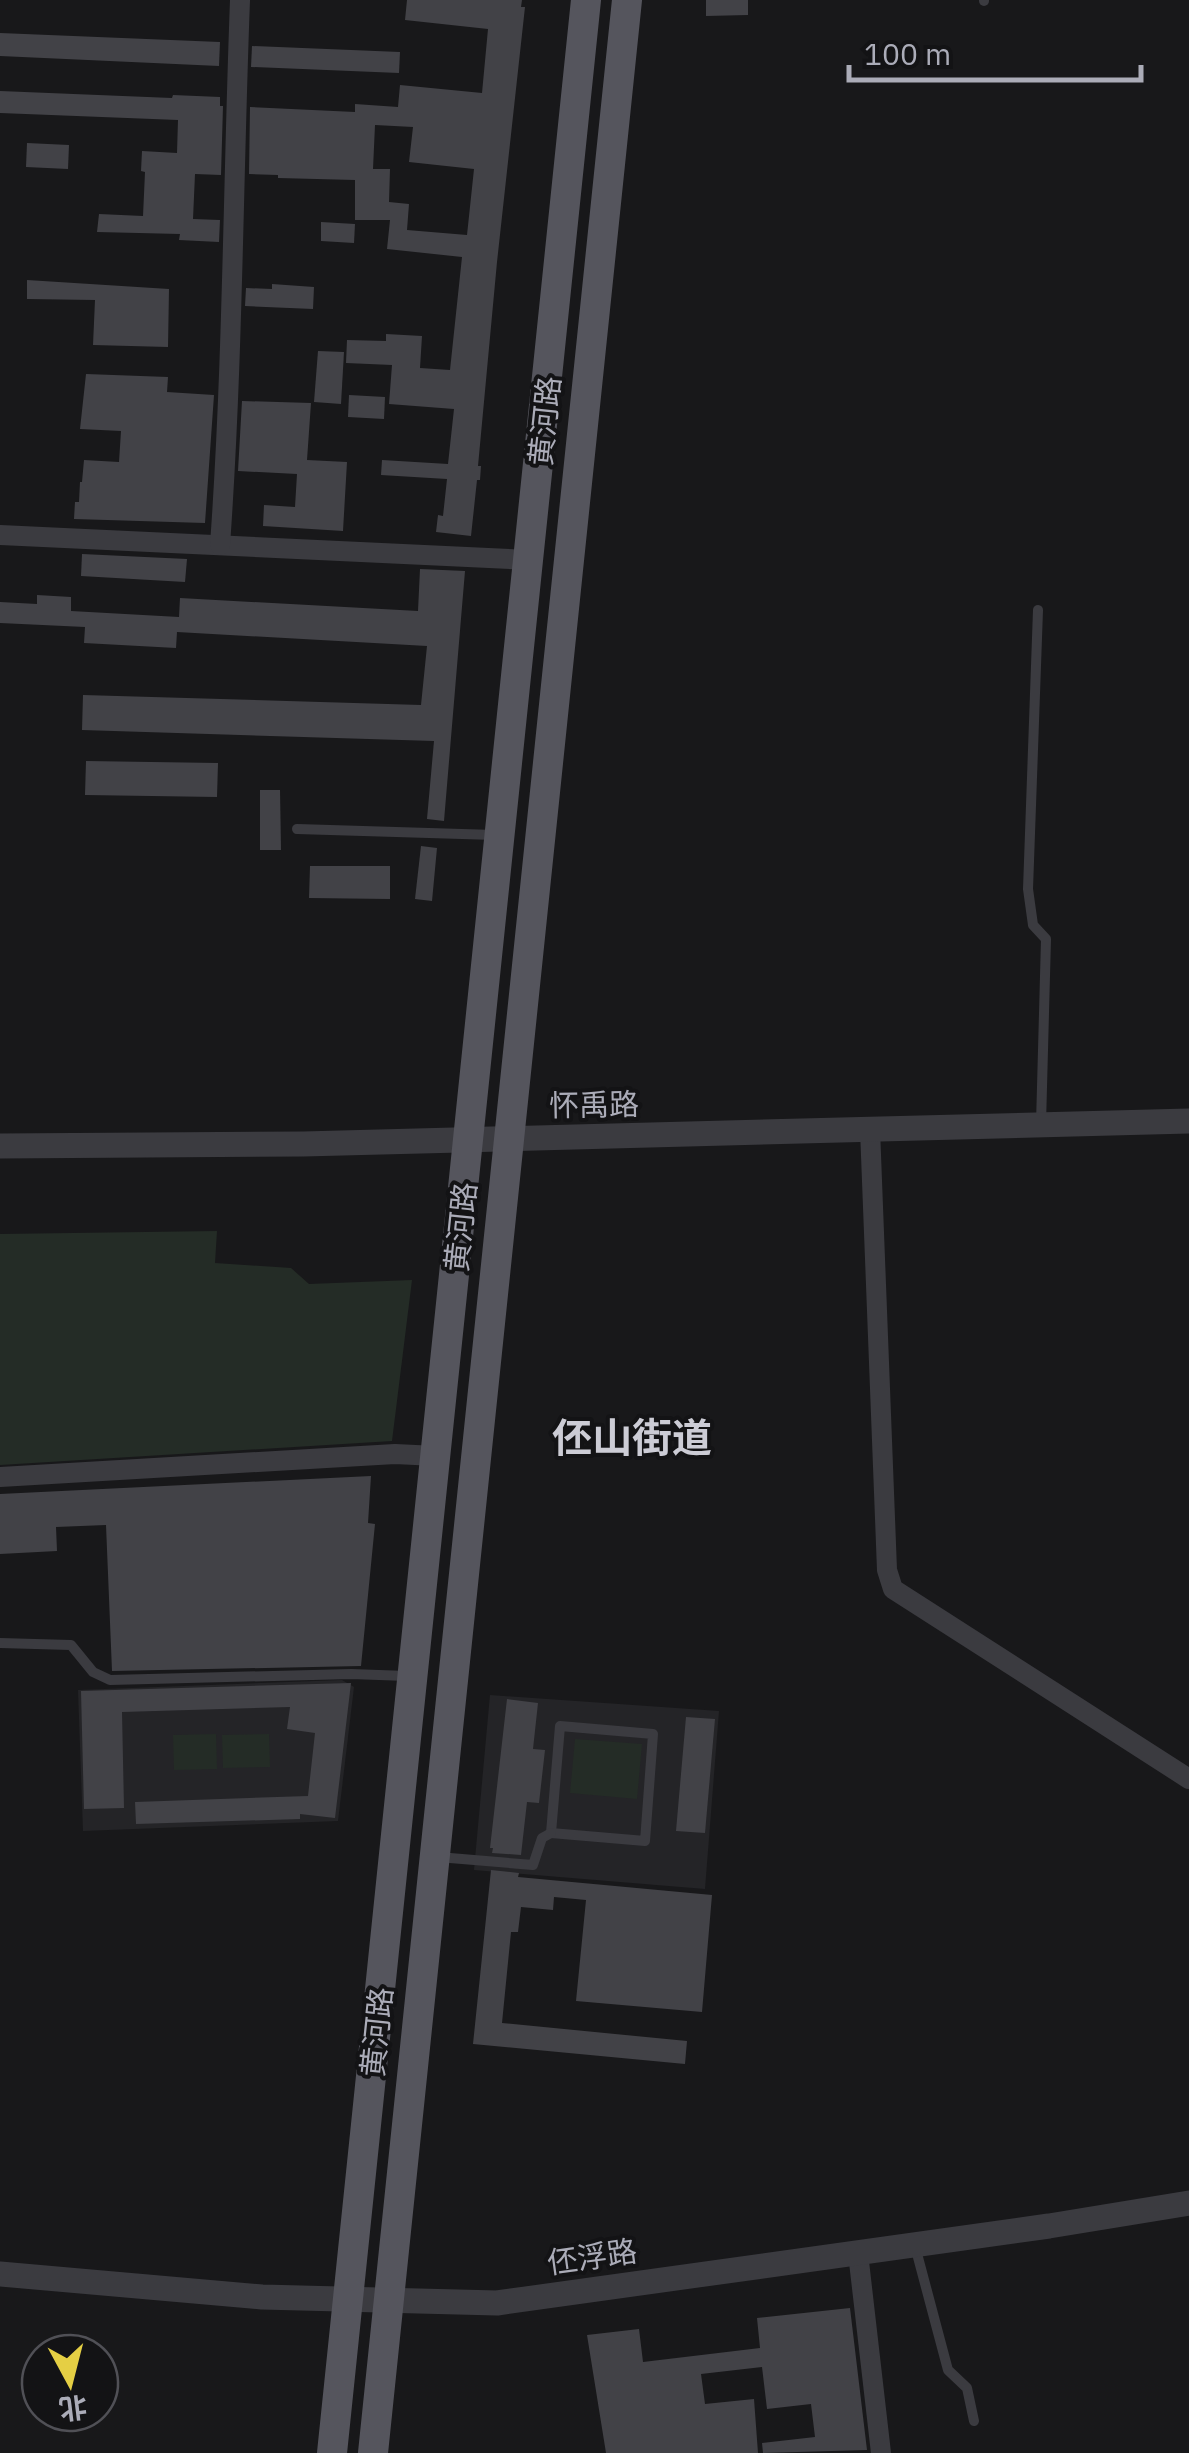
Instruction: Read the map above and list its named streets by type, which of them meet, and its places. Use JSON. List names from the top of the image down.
{
  "streets": {
    "main road": ["黄河路"],
    "street": ["怀禹路", "伾浮路"]
  },
  "crossings": [
    ["黄河路", "怀禹路"],
    ["黄河路", "伾浮路"]
  ],
  "districts": ["伾山街道"],
  "scale_bar": "100 m",
  "north": "bottom"
}
